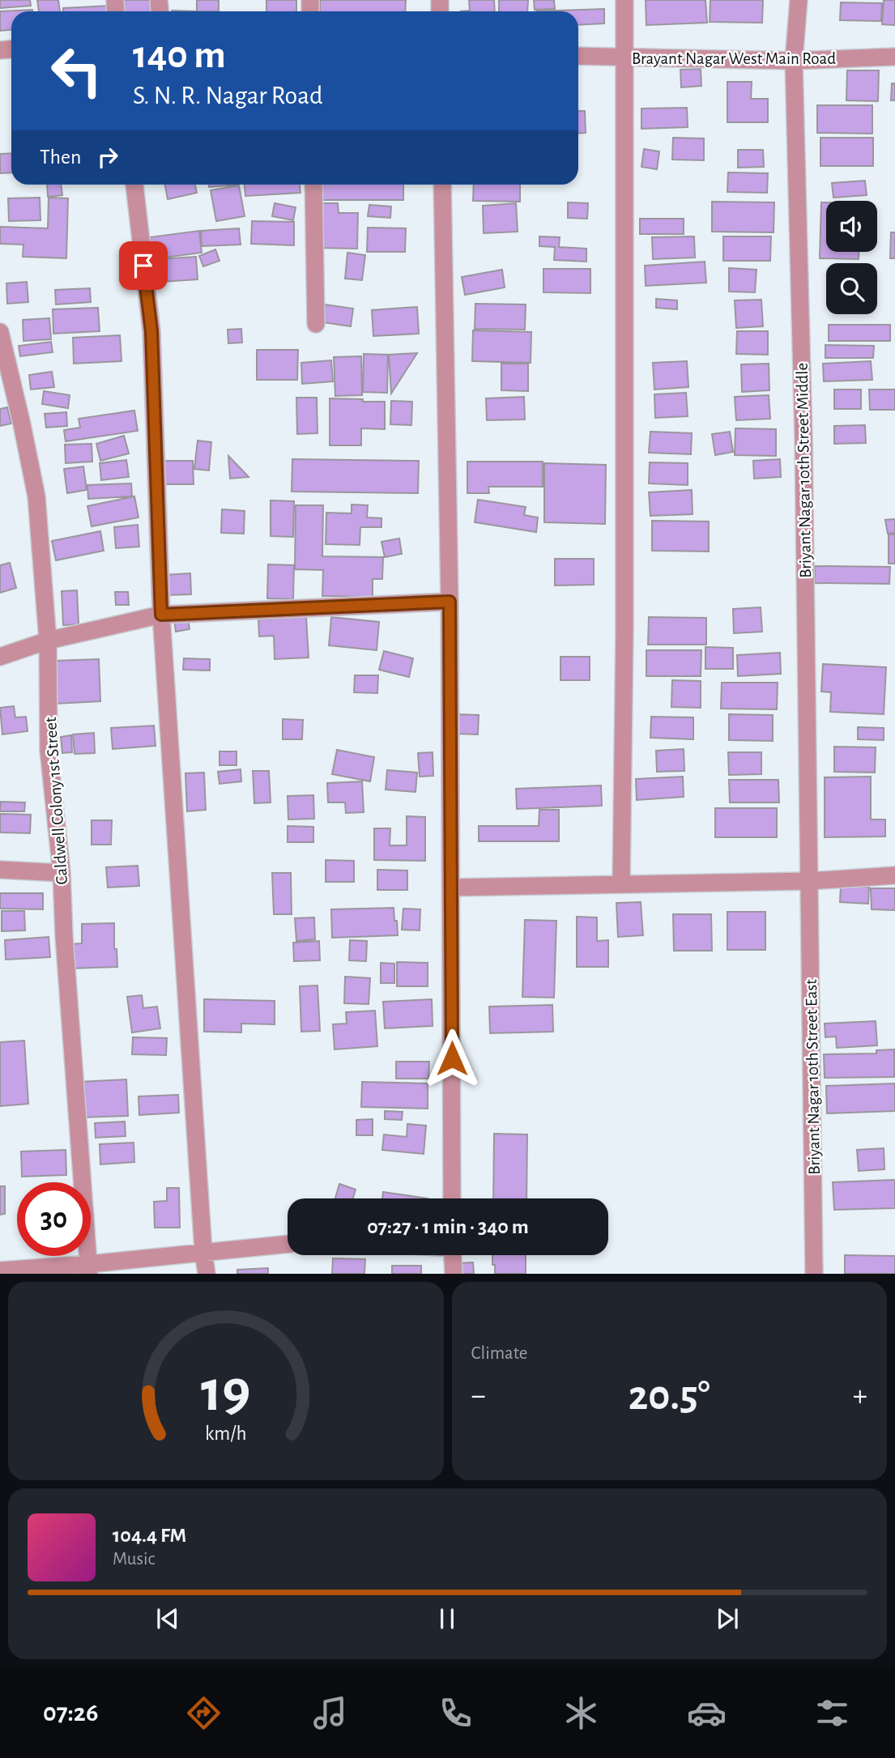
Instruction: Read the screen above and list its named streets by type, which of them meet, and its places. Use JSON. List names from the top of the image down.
{
  "streets": {
    "street": [
      "Brayant Nagar West Main Road",
      "Briyant Nagar 10th Street Middle",
      "Caldwell Colony 1st Street",
      "Briyant Nagar 10th Street East"
    ]
  },
  "crossings": [
    ["Brayant Nagar West Main Road", "Briyant Nagar 10th Street Middle"],
    ["Briyant Nagar 10th Street Middle", "Briyant Nagar 10th Street East"]
  ],
  "page": {
    "turn": ["140 m", "S. N. R. Nagar Road"],
    "then": "Then",
    "limit": "30",
    "trip": "07:27 · 1 min · 340 m",
    "tile": "Climate",
    "heat": ["−", "20.5°", "+"],
    "song": ["104.4 FM", "Music"],
    "tabs": "07:26",
    "gauge": ["19", "km/h"]
  }
}
